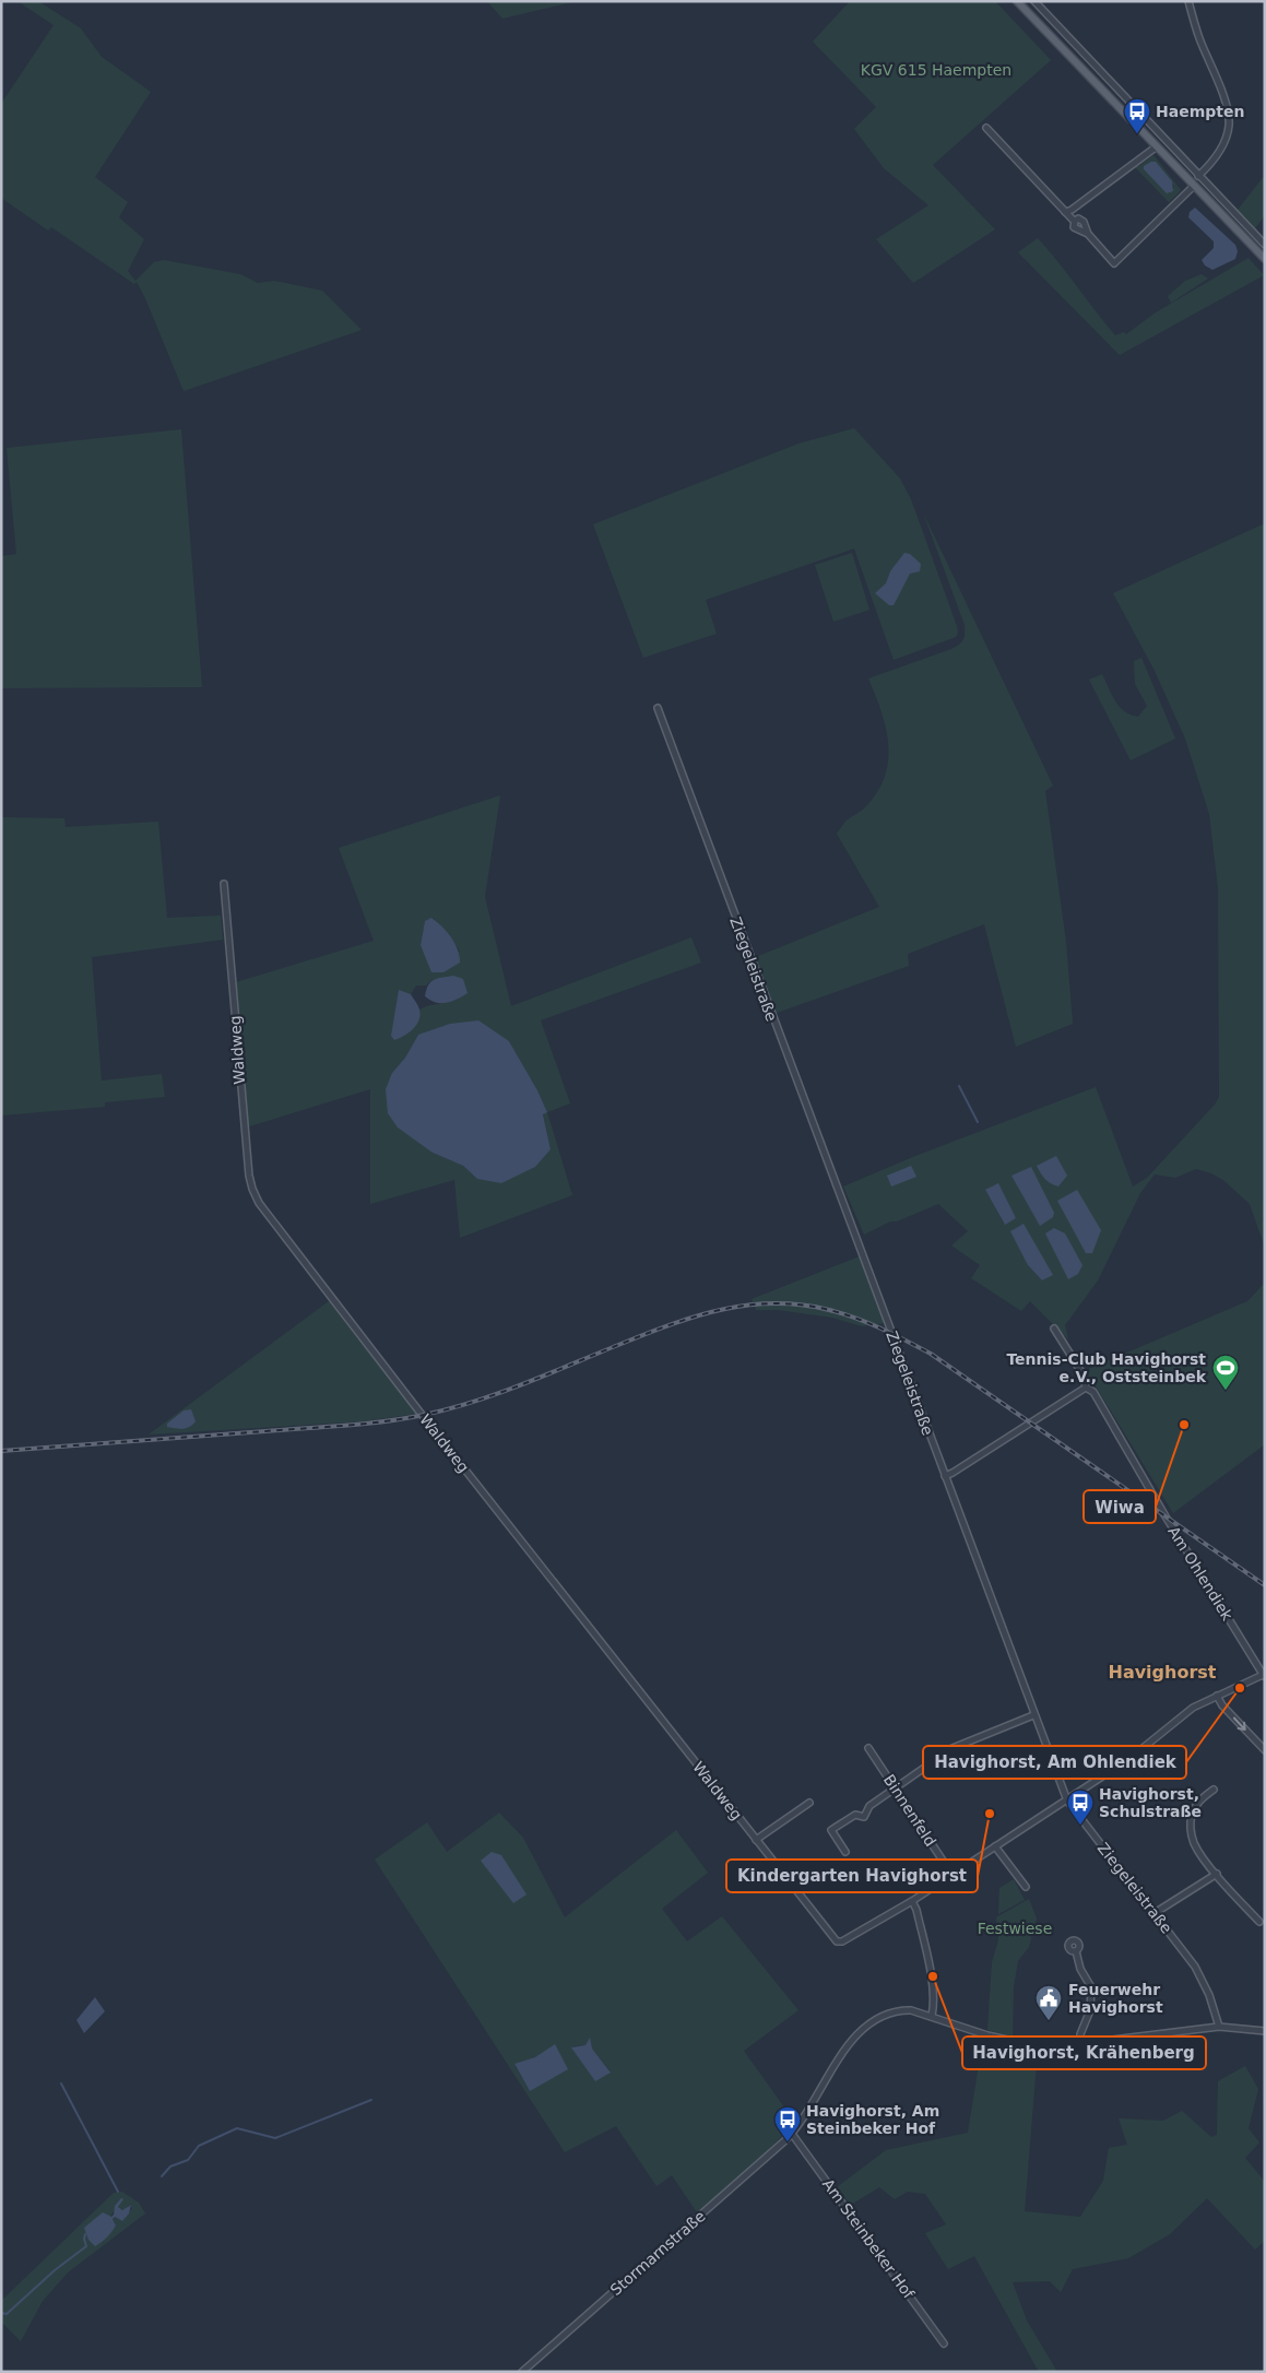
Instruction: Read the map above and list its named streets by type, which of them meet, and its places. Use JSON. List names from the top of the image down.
{
  "streets": {
    "street": [
      "Ziegeleistraße",
      "Waldweg",
      "Am Ohlendiek",
      "Binnenfeld",
      "Am Steinbeker Hof",
      "Stormarnstraße"
    ]
  },
  "crossings": [
    ["Ziegeleistraße", "Stormarnstraße"],
    ["Am Steinbeker Hof", "Stormarnstraße"]
  ],
  "districts": ["Havighorst"],
  "parks": ["KGV 615 Haempten", "Festwiese"],
  "places": {
    "bus stop": ["Haempten", "Havighorst, Schulstraße", "Havighorst, Am Steinbeker Hof"],
    "sports": ["Tennis-Club Havighorst e.V., Oststeinbek"],
    "other": [
      "Wiwa",
      "Havighorst, Am Ohlendiek",
      "Kindergarten Havighorst",
      "Havighorst, Krähenberg"
    ],
    "public building": ["Feuerwehr Havighorst"]
  }
}
